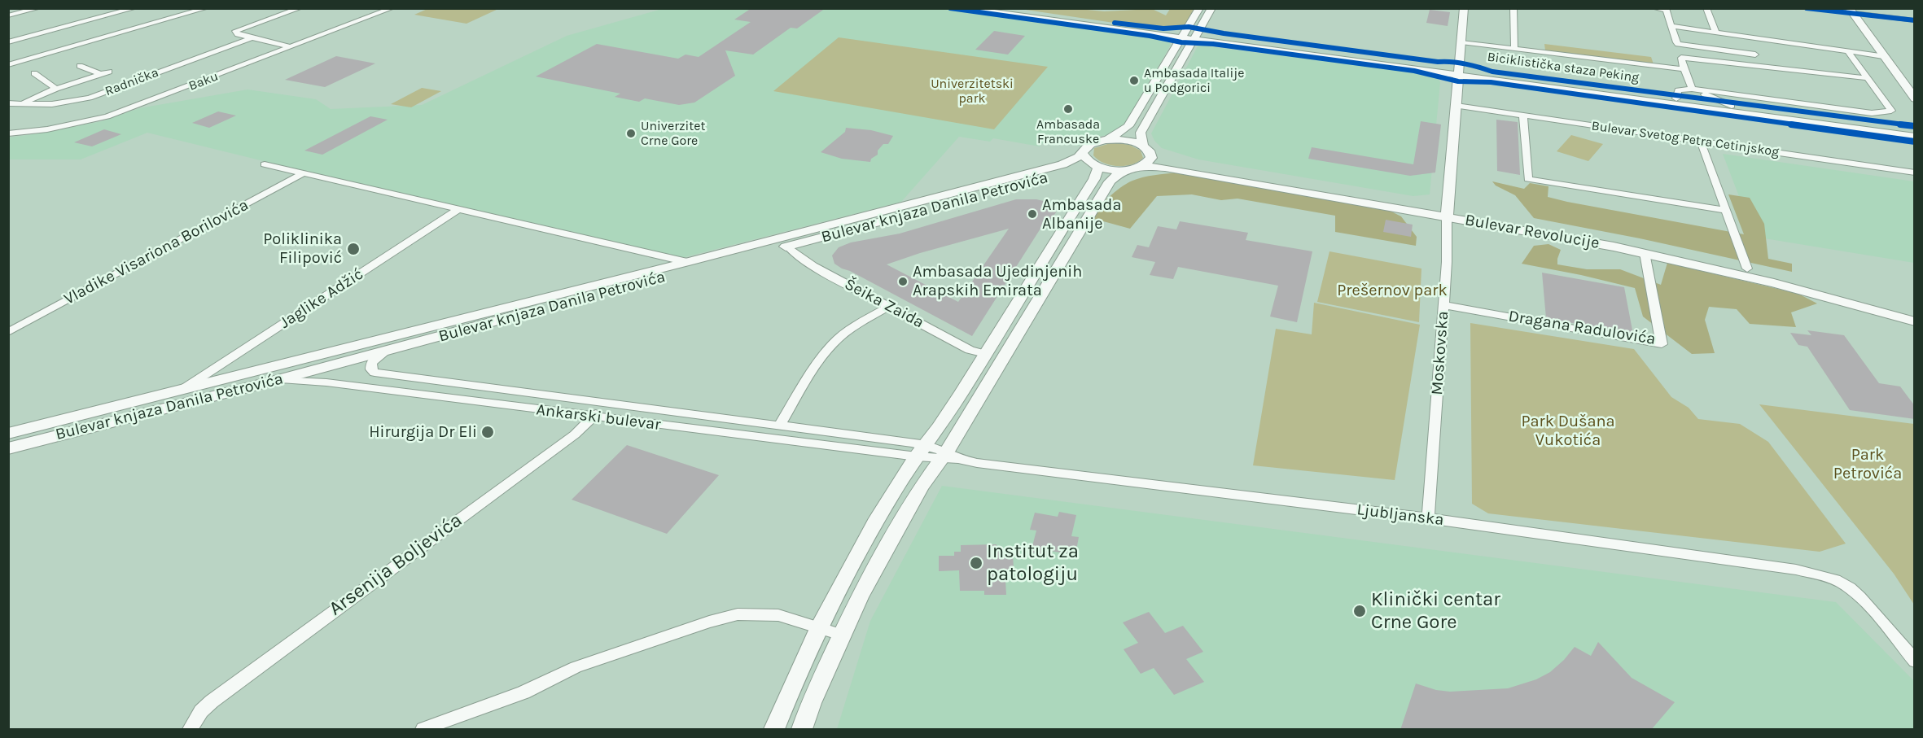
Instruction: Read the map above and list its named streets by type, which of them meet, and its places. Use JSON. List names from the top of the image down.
{
  "streets": {
    "main road": ["Bulevar knjaza Danila Petrovića", "Bulevar Revolucije", "Moskovska"],
    "street": [
      "Baku",
      "Radnička",
      "Bulevar Svetog Petra Cetinjskog",
      "Vladike Visariona Borilovića",
      "Jaglike Adžić",
      "Šeika Zaida",
      "Dragana Radulovića",
      "Ankarski bulevar",
      "Ljubljanska",
      "Arsenija Boljevića"
    ],
    "cycle path": ["Biciklistička staza Peking"]
  },
  "crossings": [
    ["Bulevar Svetog Petra Cetinjskog", "Moskovska"],
    ["Bulevar knjaza Danila Petrovića", "Bulevar Revolucije"],
    ["Bulevar knjaza Danila Petrovića", "Jaglike Adžić"],
    ["Bulevar knjaza Danila Petrovića", "Šeika Zaida"],
    ["Bulevar knjaza Danila Petrovića", "Ankarski bulevar"],
    ["Bulevar Revolucije", "Dragana Radulovića"],
    ["Bulevar Revolucije", "Moskovska"],
    ["Dragana Radulovića", "Moskovska"],
    ["Moskovska", "Ljubljanska"],
    ["Ankarski bulevar", "Ljubljanska"],
    ["Ankarski bulevar", "Arsenija Boljevića"]
  ],
  "parks": [
    "Univerzitetski park",
    "Prešernov park",
    "Park Dušana Vukotića",
    "Park Petrovića"
  ],
  "places": [
    "Ambasada Italije u Podgorici",
    "Ambasada Francuske",
    "Univerzitet Crne Gore",
    "Ambasada Albanije",
    "Poliklinika Filipović",
    "Ambasada Ujedinjenih Arapskih Emirata",
    "Hirurgija Dr Eli",
    "Institut za patologiju",
    "Klinički centar Crne Gore"
  ]
}
